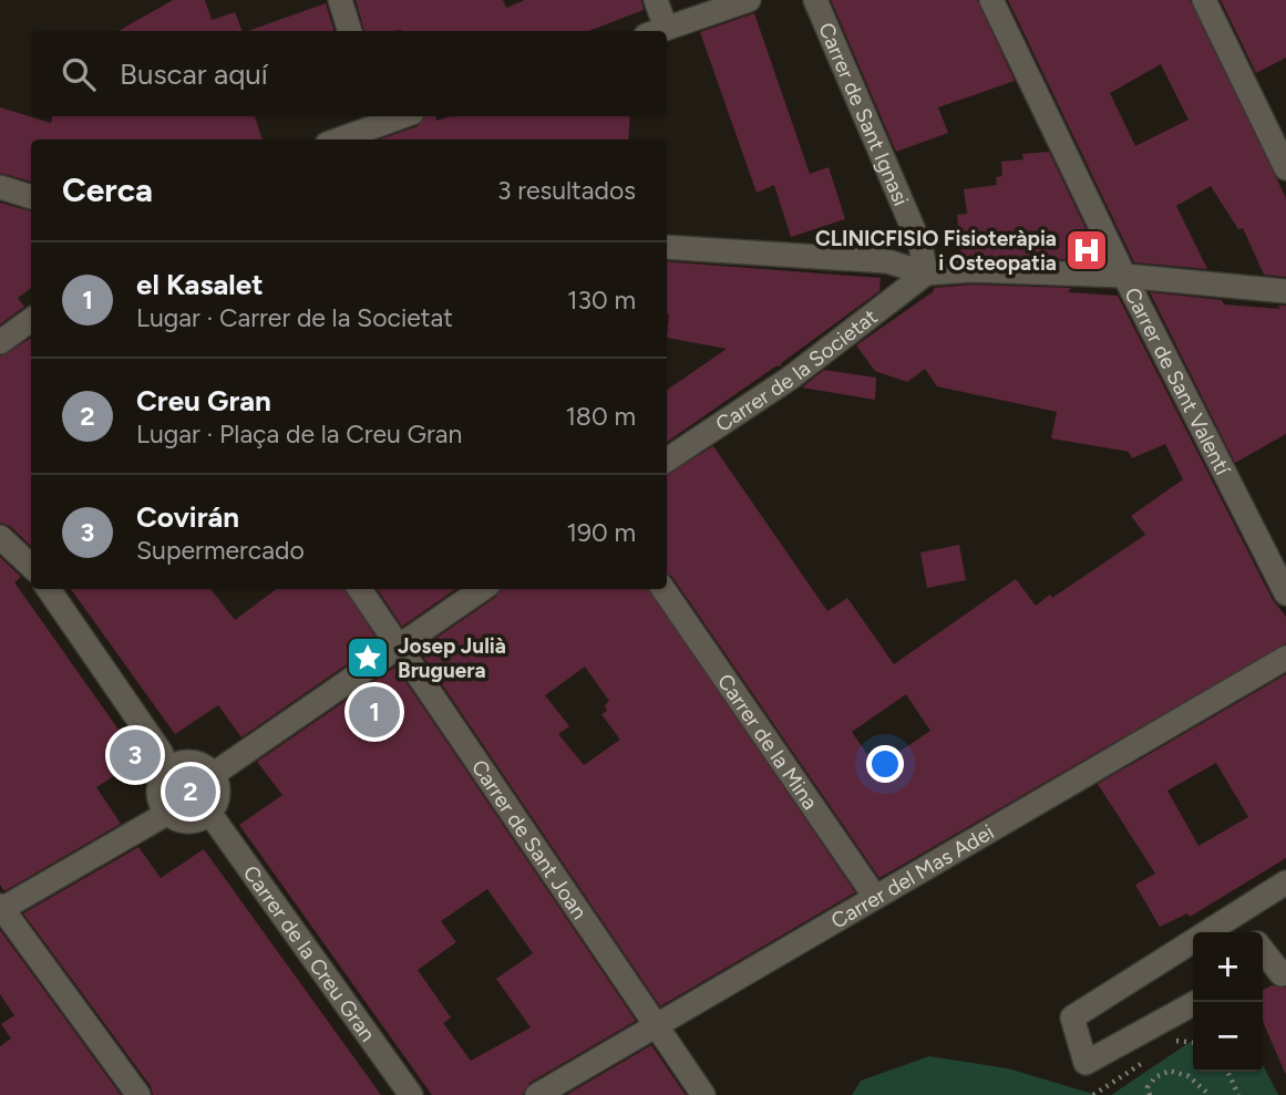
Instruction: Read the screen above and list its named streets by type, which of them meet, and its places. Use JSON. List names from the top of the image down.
{
  "streets": {
    "street": [
      "Carrer de Sant Ignasi",
      "Carrer de la Societat",
      "Carrer de Sant Valentí",
      "Carrer de la Mina",
      "Carrer de Sant Joan",
      "Carrer del Mas Adei",
      "Carrer de la Creu Gran"
    ]
  },
  "crossings": [
    ["Carrer de Sant Ignasi", "Carrer de la Societat"],
    ["Carrer de la Mina", "Carrer del Mas Adei"],
    ["Carrer de Sant Joan", "Carrer del Mas Adei"]
  ],
  "places": {
    "hospital": ["CLINICFISIO Fisioteràpia i Osteopatia"],
    "place": ["Josep Julià Bruguera"]
  },
  "page": {
    "search": "Buscar aquí",
    "heading": ["Cerca", "3 resultados"],
    "list": [
      {
        "mark": "1",
        "name": "el Kasalet",
        "note": "Lugar · Carrer de la Societat",
        "value": "130 m"
      },
      {
        "mark": "2",
        "name": "Creu Gran",
        "note": "Lugar · Plaça de la Creu Gran",
        "value": "180 m"
      },
      {
        "mark": "3",
        "name": "Covirán",
        "note": "Supermercado",
        "value": "190 m"
      }
    ],
    "pins": ["1", "3", "2"],
    "map_buttons": ["+", "−"]
  }
}
